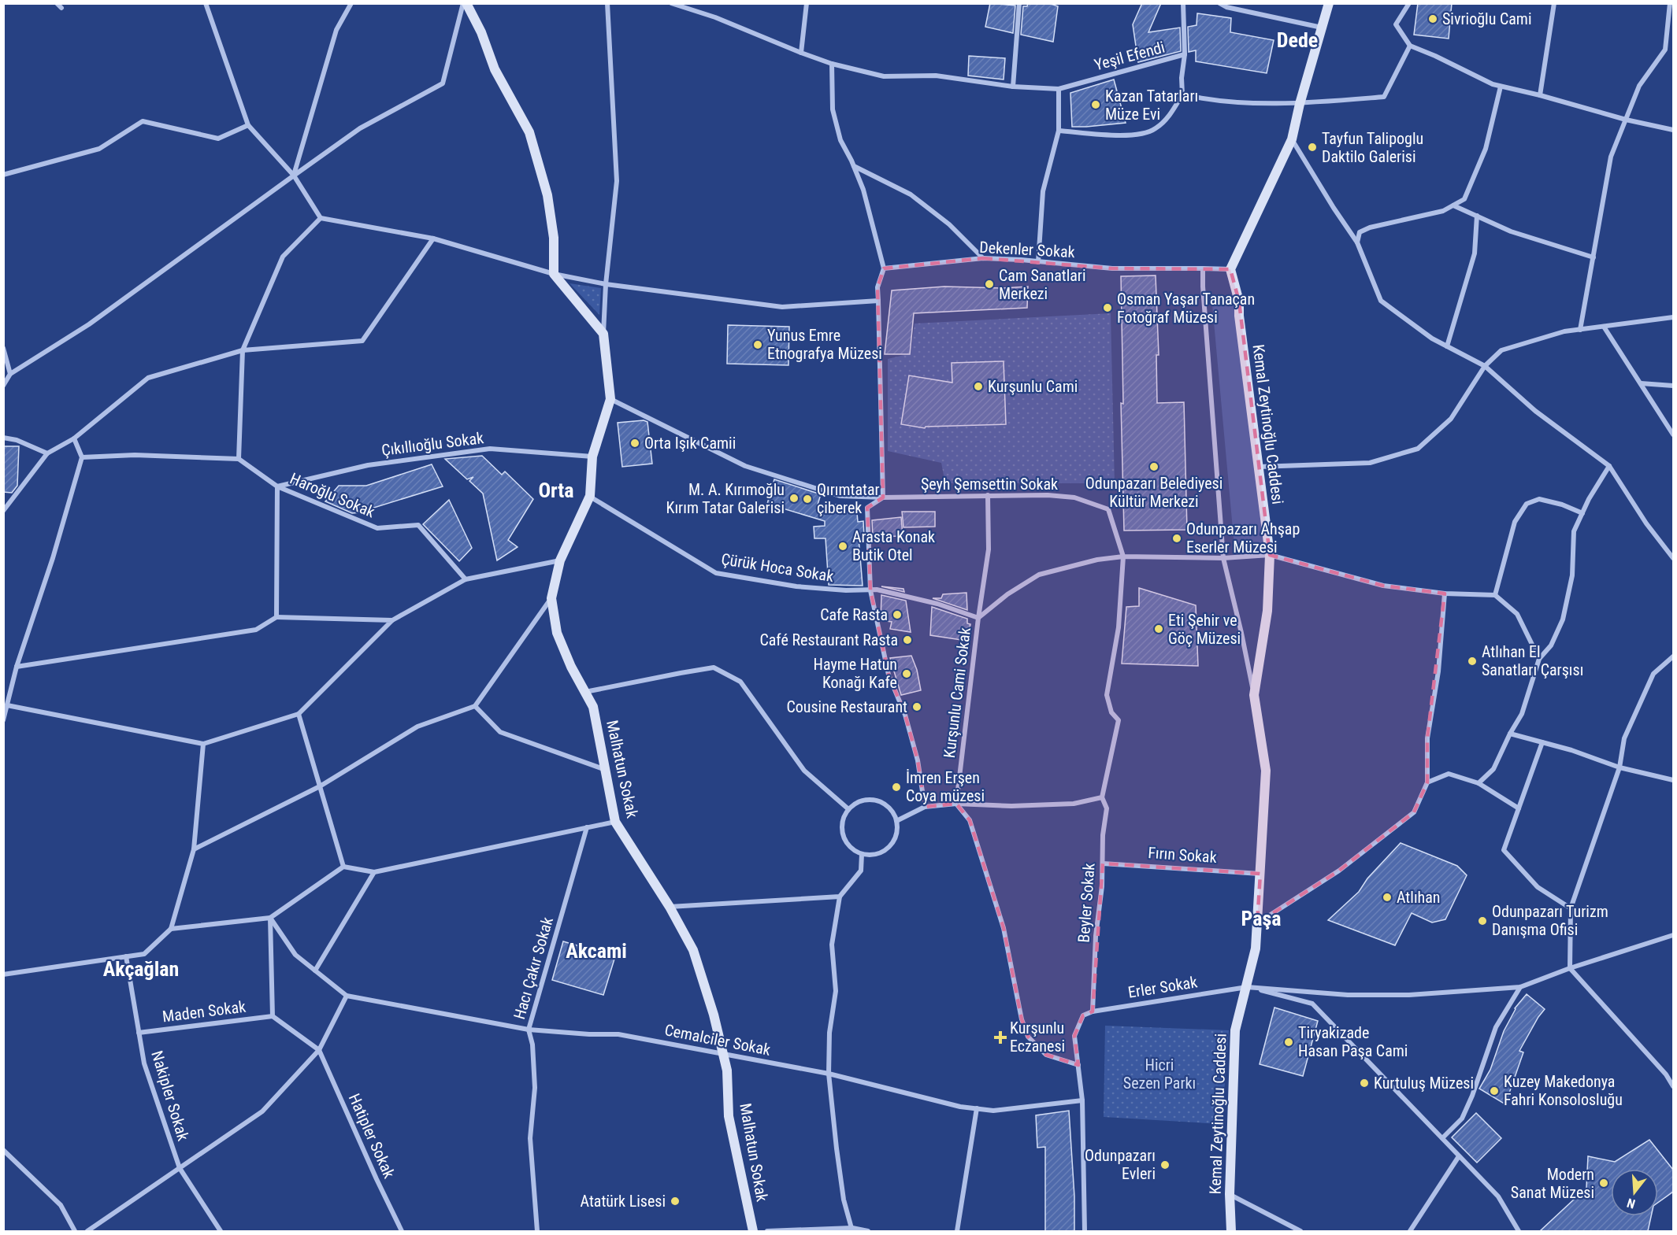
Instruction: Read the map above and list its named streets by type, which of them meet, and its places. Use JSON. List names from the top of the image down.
{
  "streets": {
    "street": [
      "Yeşil Efendi",
      "Dekenler Sokak",
      "Kemal Zeytinoğlu Caddesi",
      "Çıkıllıoğlu Sokak",
      "Şeyh Şemsettin Sokak",
      "Haroğlu Sokak",
      "Çürük Hoca Sokak",
      "Kurşunlu Cami Sokak",
      "Malhatun Sokak",
      "Fırın Sokak",
      "Beyler Sokak",
      "Hacı Çakır Sokak",
      "Erler Sokak",
      "Maden Sokak",
      "Cemalciler Sokak",
      "Nakipler Sokak",
      "Hatipler Sokak"
    ]
  },
  "crossings": [
    ["Dekenler Sokak", "Kemal Zeytinoğlu Caddesi"],
    ["Kemal Zeytinoğlu Caddesi", "Kurşunlu Cami Sokak"],
    ["Kemal Zeytinoğlu Caddesi", "Fırın Sokak"],
    ["Kemal Zeytinoğlu Caddesi", "Erler Sokak"],
    ["Çıkıllıoğlu Sokak", "Haroğlu Sokak"],
    ["Çıkıllıoğlu Sokak", "Malhatun Sokak"],
    ["Şeyh Şemsettin Sokak", "Kurşunlu Cami Sokak"],
    ["Şeyh Şemsettin Sokak", "Malhatun Sokak"],
    ["Şeyh Şemsettin Sokak", "Beyler Sokak"],
    ["Çürük Hoca Sokak", "Kurşunlu Cami Sokak"],
    ["Çürük Hoca Sokak", "Malhatun Sokak"],
    ["Malhatun Sokak", "Cemalciler Sokak"],
    ["Fırın Sokak", "Beyler Sokak"],
    ["Beyler Sokak", "Erler Sokak"],
    ["Hacı Çakır Sokak", "Cemalciler Sokak"],
    ["Maden Sokak", "Nakipler Sokak"]
  ],
  "districts": [
    "Dede",
    "Orta",
    "Paşa",
    "Akcami",
    "Akçağlan"
  ],
  "parks": ["Hicri Sezen Parkı"],
  "places": {
    "other": [
      "Sivrioğlu Cami",
      "Kazan Tatarları Müze Evi",
      "Tayfun Talipoglu Daktilo Galerisi",
      "Cam Sanatlari Merkezi",
      "Osman Yaşar Tanaçan Fotoğraf Müzesi",
      "Yunus Emre Etnografya Müzesi",
      "Kurşunlu Cami",
      "Orta Işık Camii",
      "Odunpazarı Belediyesi Kültür Merkezi",
      "M. A. Kırımoğlu Kırım Tatar Galerisi",
      "Qırımtatar çiberek",
      "Odunpazarı Ahşap Eserler Müzesi",
      "Arasta Konak Butik Otel",
      "Cafe Rasta",
      "Eti Şehir ve Göç Müzesi",
      "Café Restaurant Rasta",
      "Atlıhan El Sanatları Çarşısı",
      "Hayme Hatun Konağı Kafe",
      "Cousine Restaurant",
      "İmren Erşen Coya müzesi",
      "Atlıhan",
      "Odunpazarı Turizm Danışma Ofisi",
      "Tiryakizade Hasan Paşa Cami",
      "Kurtuluş Müzesi",
      "Kuzey Makedonya Fahri Konsolosluğu",
      "Odunpazarı Evleri",
      "Modern Sanat Müzesi",
      "Atatürk Lisesi"
    ],
    "health": ["Kurşunlu Eczanesi"]
  },
  "north": "bottom"
}
